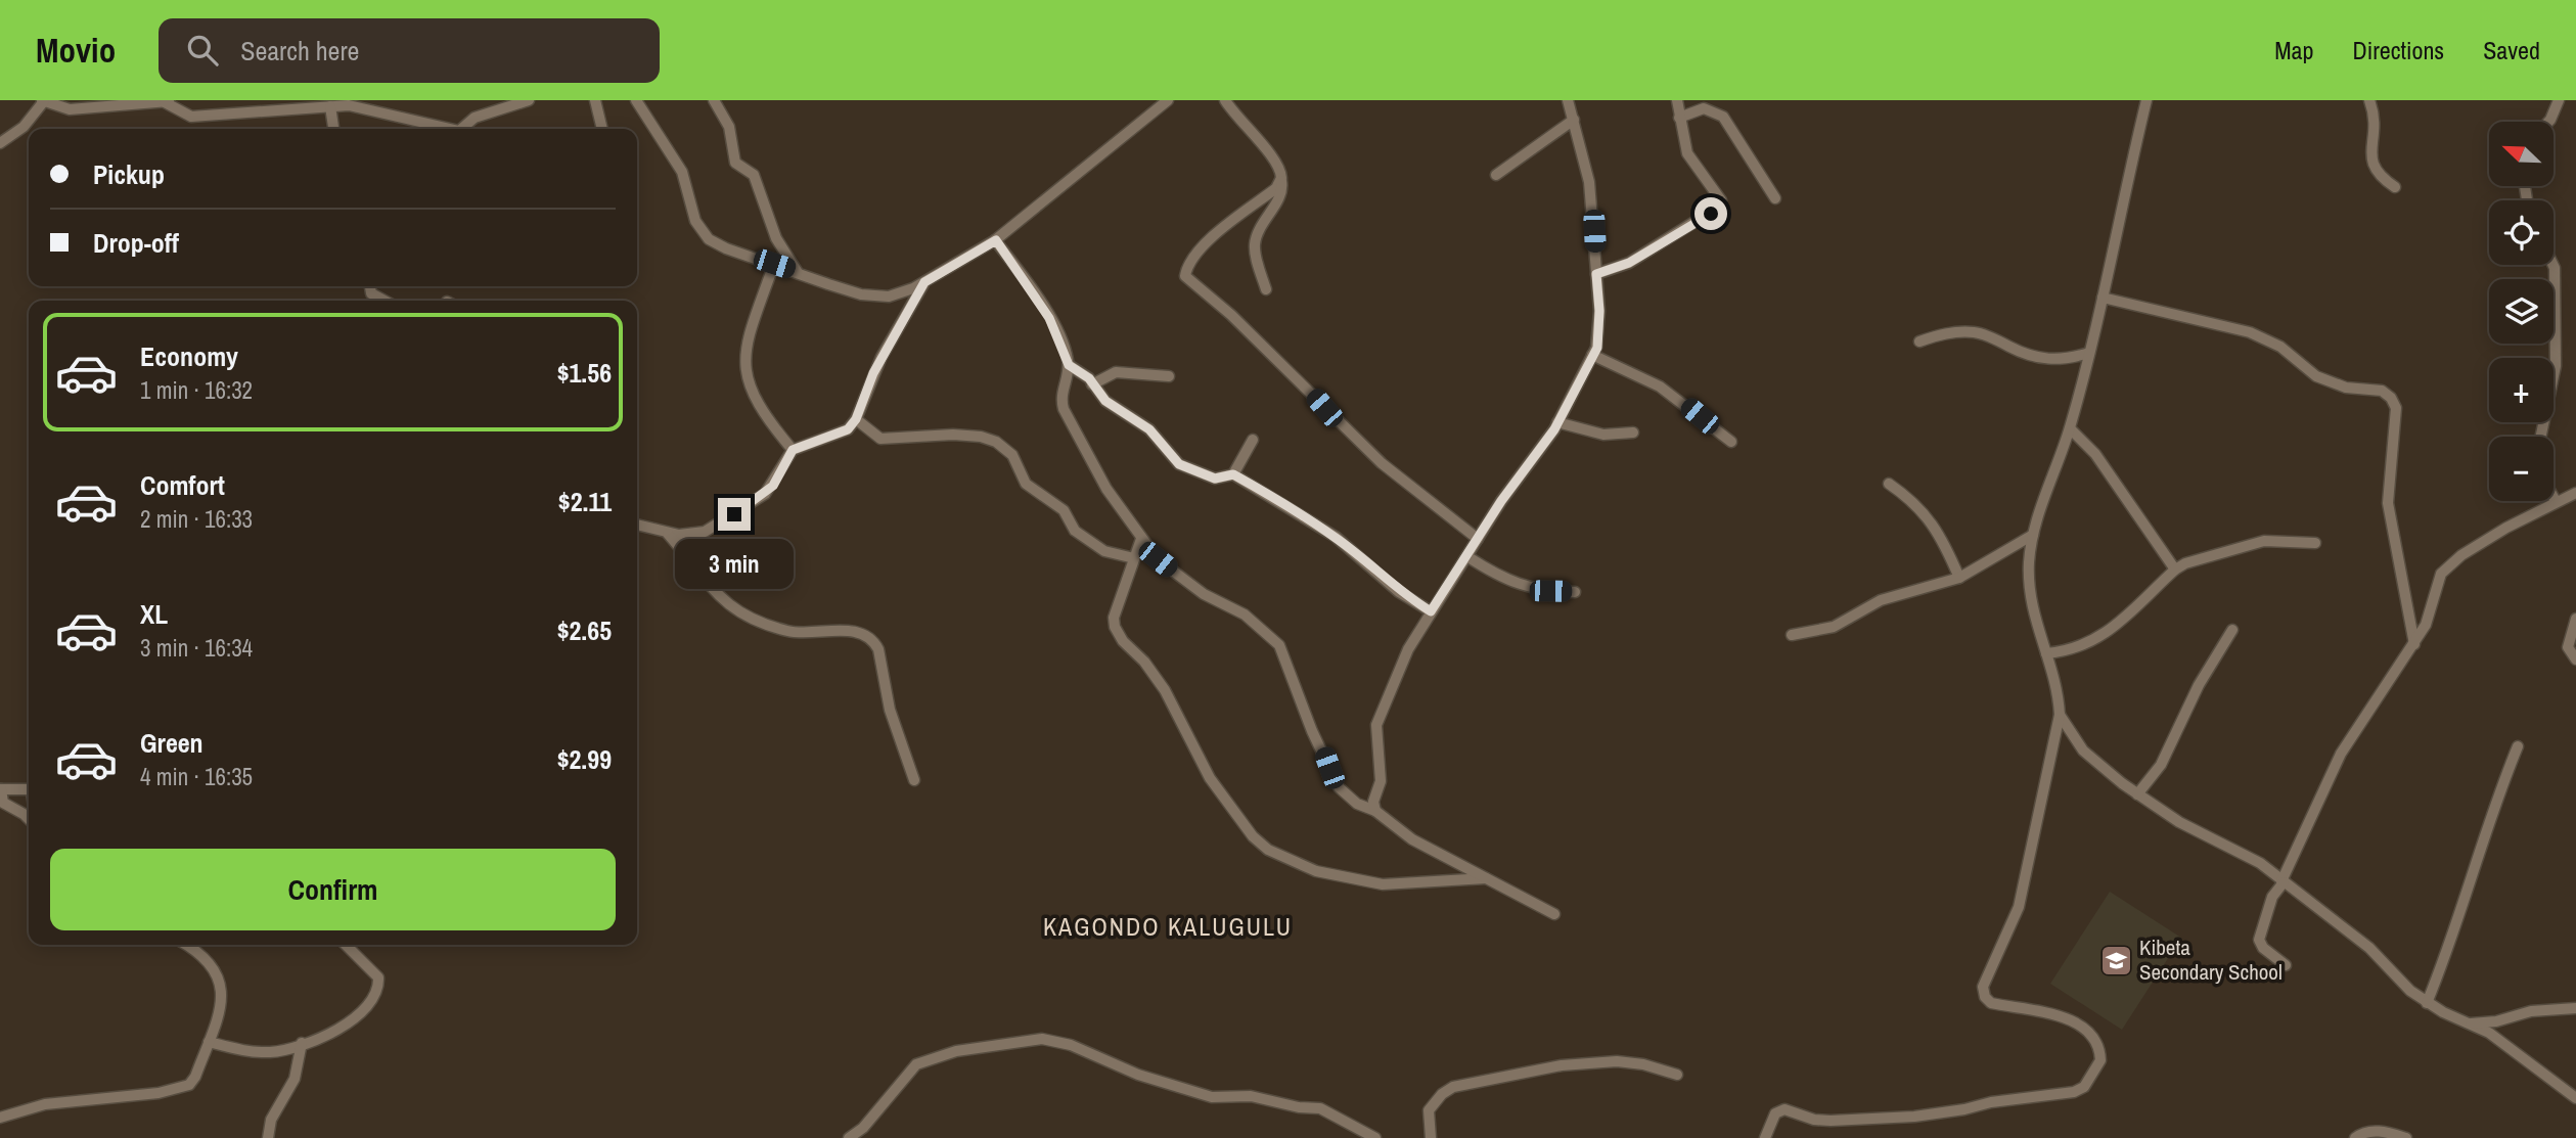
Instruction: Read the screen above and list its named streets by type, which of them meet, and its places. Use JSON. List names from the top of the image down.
{
  "districts": ["KAGONDO KALUGULU"],
  "places": {
    "school or university": ["Kibeta Secondary School"]
  },
  "north": "top left",
  "page": {
    "header": "Movio",
    "search": "Search here",
    "nav": ["Map", "Directions", "Saved"],
    "map_buttons": ["+", "−"],
    "banner": ["Pickup", "Drop-off"],
    "list": [
      {
        "name": "Economy",
        "note": "1 min · 16:32",
        "value": "$1.56"
      },
      {
        "name": "Comfort",
        "note": "2 min · 16:33",
        "value": "$2.11"
      },
      {
        "name": "XL",
        "note": "3 min · 16:34",
        "value": "$2.65"
      },
      {
        "name": "Green",
        "note": "4 min · 16:35",
        "value": "$2.99"
      }
    ],
    "bubble": "3 min",
    "buttons": "Confirm"
  }
}
